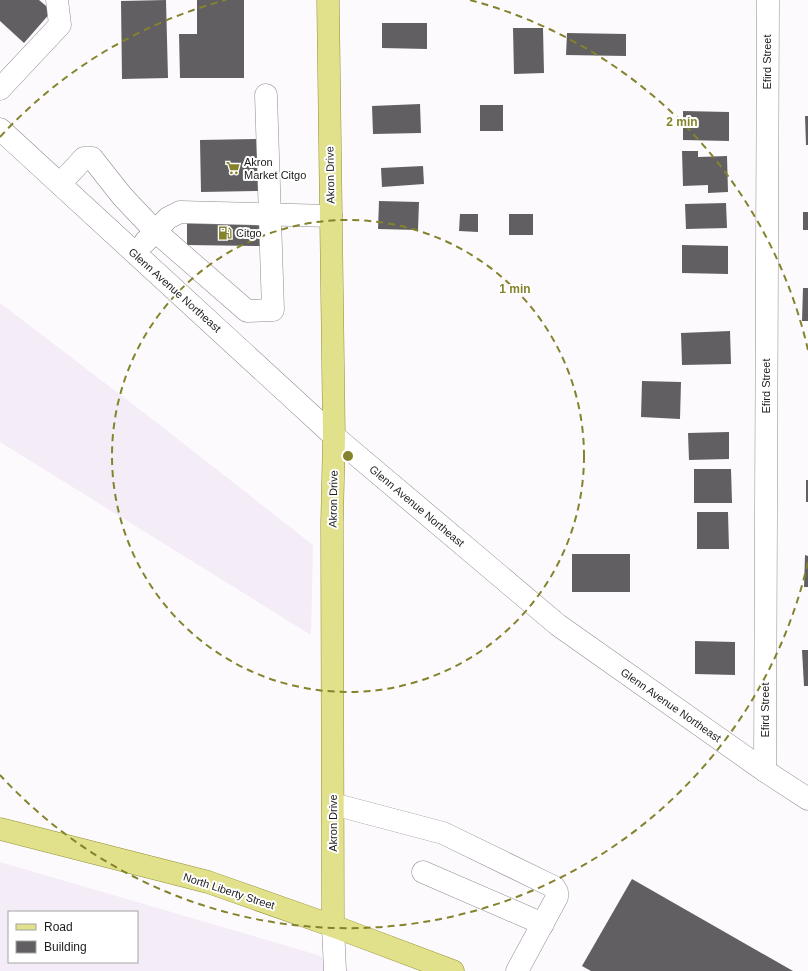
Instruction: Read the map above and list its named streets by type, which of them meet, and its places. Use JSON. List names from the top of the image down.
{
  "streets": {
    "main road": ["Akron Drive", "North Liberty Street"],
    "street": ["Efird Street", "Glenn Avenue Northeast"]
  },
  "crossings": [
    ["Efird Street", "Glenn Avenue Northeast"],
    ["Akron Drive", "Glenn Avenue Northeast"],
    ["Akron Drive", "North Liberty Street"]
  ],
  "places": {
    "supermarket": ["Akron Market Citgo"],
    "fuel station": ["Citgo"]
  },
  "legend": ["Road", "Building"],
  "rings": ["2 min", "1 min"]
}
